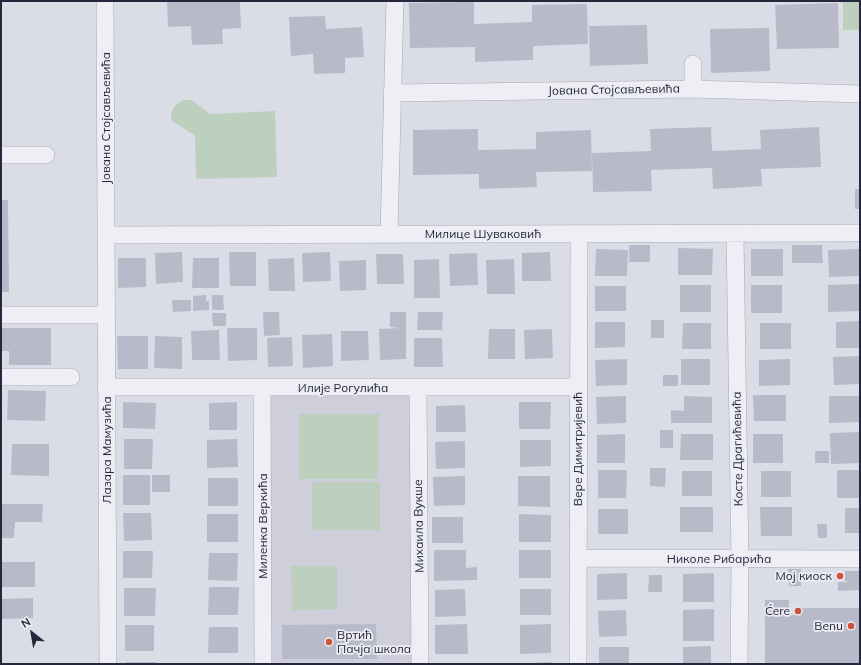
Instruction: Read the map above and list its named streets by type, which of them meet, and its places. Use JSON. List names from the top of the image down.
{
  "streets": {
    "street": [
      "Јована Стојсављевића",
      "Милице Шуваковић",
      "Илије Рогулића",
      "Вере Димитријевић",
      "Косте Драгићевића",
      "Лазара Мамузића",
      "Миленка Веркића",
      "Михаила Вукше",
      "Николе Рибарића"
    ]
  },
  "crossings": [
    ["Јована Стојсављевића", "Милице Шуваковић"],
    ["Јована Стојсављевића", "Лазара Мамузића"],
    ["Милице Шуваковић", "Вере Димитријевић"],
    ["Милице Шуваковић", "Косте Драгићевића"],
    ["Милице Шуваковић", "Лазара Мамузића"],
    ["Илије Рогулића", "Вере Димитријевић"],
    ["Илије Рогулића", "Лазара Мамузића"],
    ["Илије Рогулића", "Миленка Веркића"],
    ["Илије Рогулића", "Михаила Вукше"],
    ["Вере Димитријевић", "Николе Рибарића"],
    ["Косте Драгићевића", "Николе Рибарића"]
  ],
  "places": [
    "Мој киоск",
    "Ćere",
    "Benu",
    "Вртић Пачја школа"
  ],
  "north": "top left"
}
